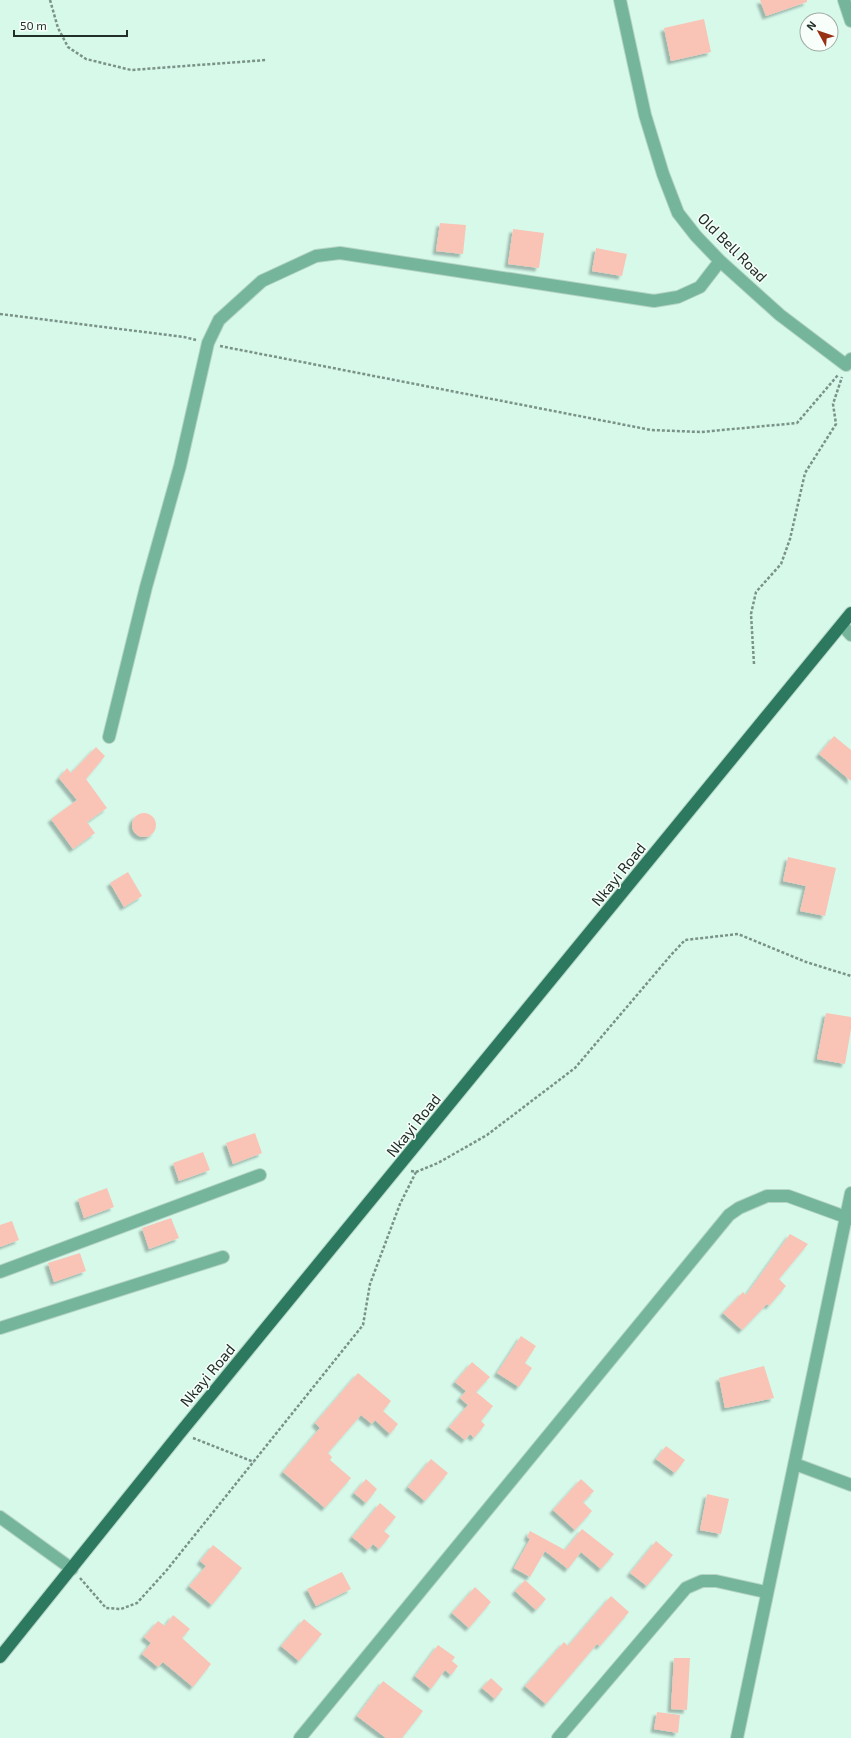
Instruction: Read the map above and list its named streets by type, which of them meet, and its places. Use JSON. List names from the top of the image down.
{
  "streets": {
    "main road": ["Nkayi Road"],
    "street": ["Old Bell Road"]
  },
  "scale_bar": "50 m",
  "north": "top left"
}
